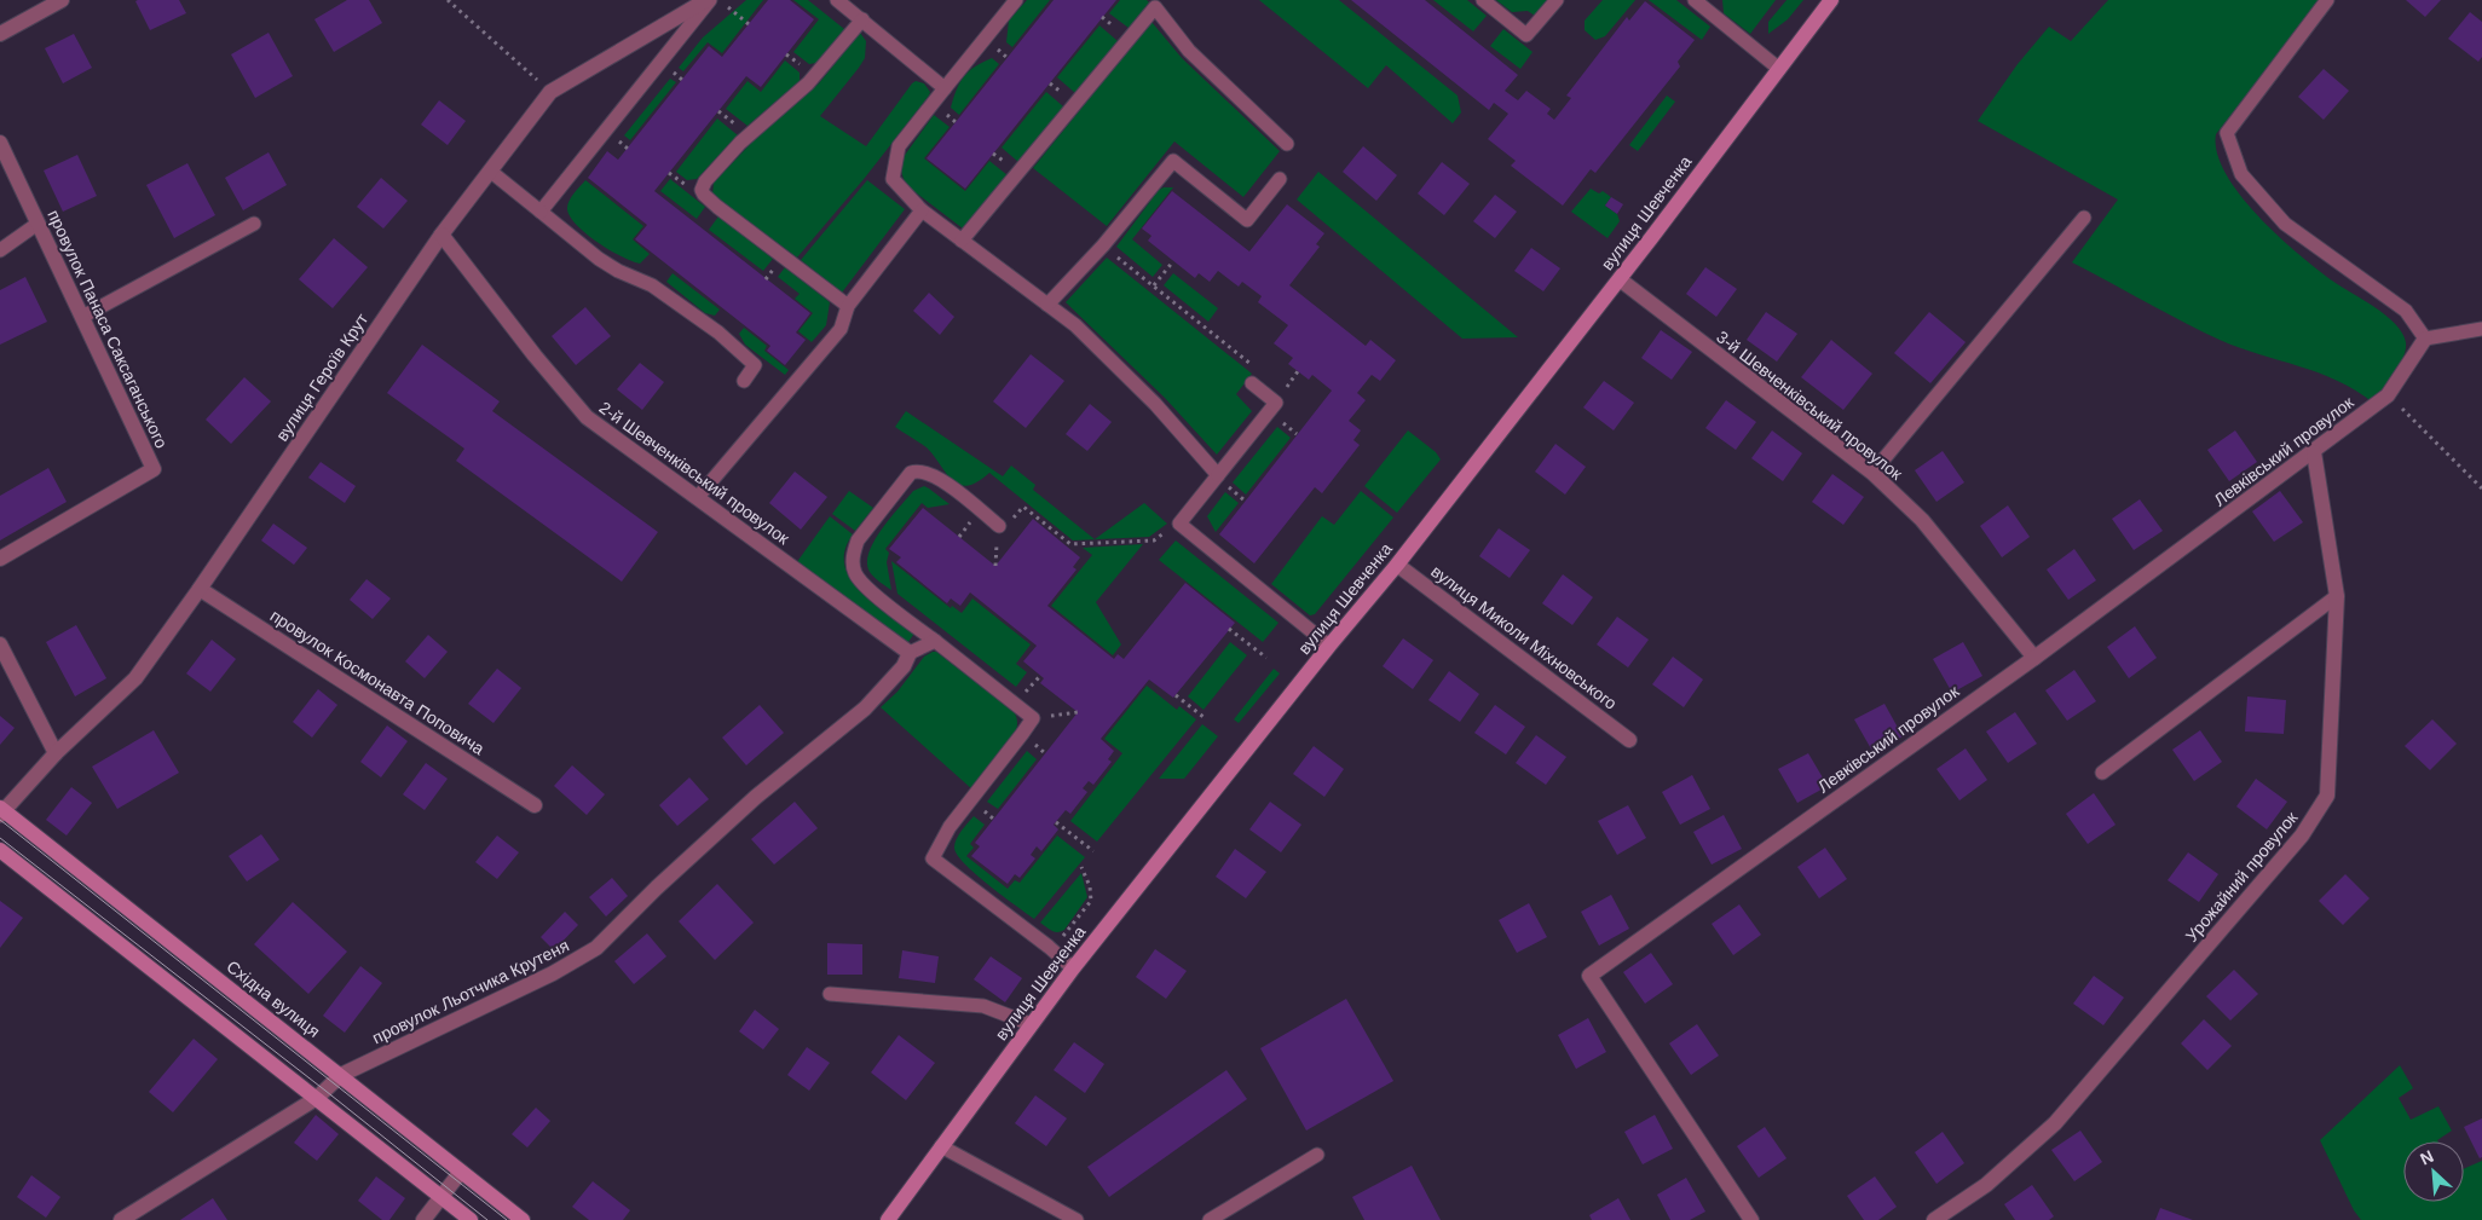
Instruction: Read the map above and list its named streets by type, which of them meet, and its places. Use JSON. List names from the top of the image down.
{
  "streets": {
    "street": [
      "вулиця Шевченка",
      "провулок Панаса Саксаганського",
      "вулиця Героїв Крут",
      "3-й Шевченківський провулок",
      "Левківський провулок",
      "2-й Шевченківський провулок",
      "вулиця Миколи Міхновського",
      "провулок Космонавта Поповича",
      "Урожайний провулок",
      "провулок Льотчика Крутеня",
      "Східна вулиця"
    ]
  },
  "crossings": [
    ["вулиця Шевченка", "3-й Шевченківський провулок"],
    ["вулиця Шевченка", "вулиця Миколи Міхновського"],
    ["вулиця Героїв Крут", "2-й Шевченківський провулок"],
    ["вулиця Героїв Крут", "провулок Космонавта Поповича"],
    ["вулиця Героїв Крут", "Східна вулиця"],
    ["3-й Шевченківський провулок", "Левківський провулок"],
    ["Левківський провулок", "Урожайний провулок"],
    ["2-й Шевченківський провулок", "провулок Льотчика Крутеня"],
    ["провулок Льотчика Крутеня", "Східна вулиця"]
  ],
  "north": "top left"
}
